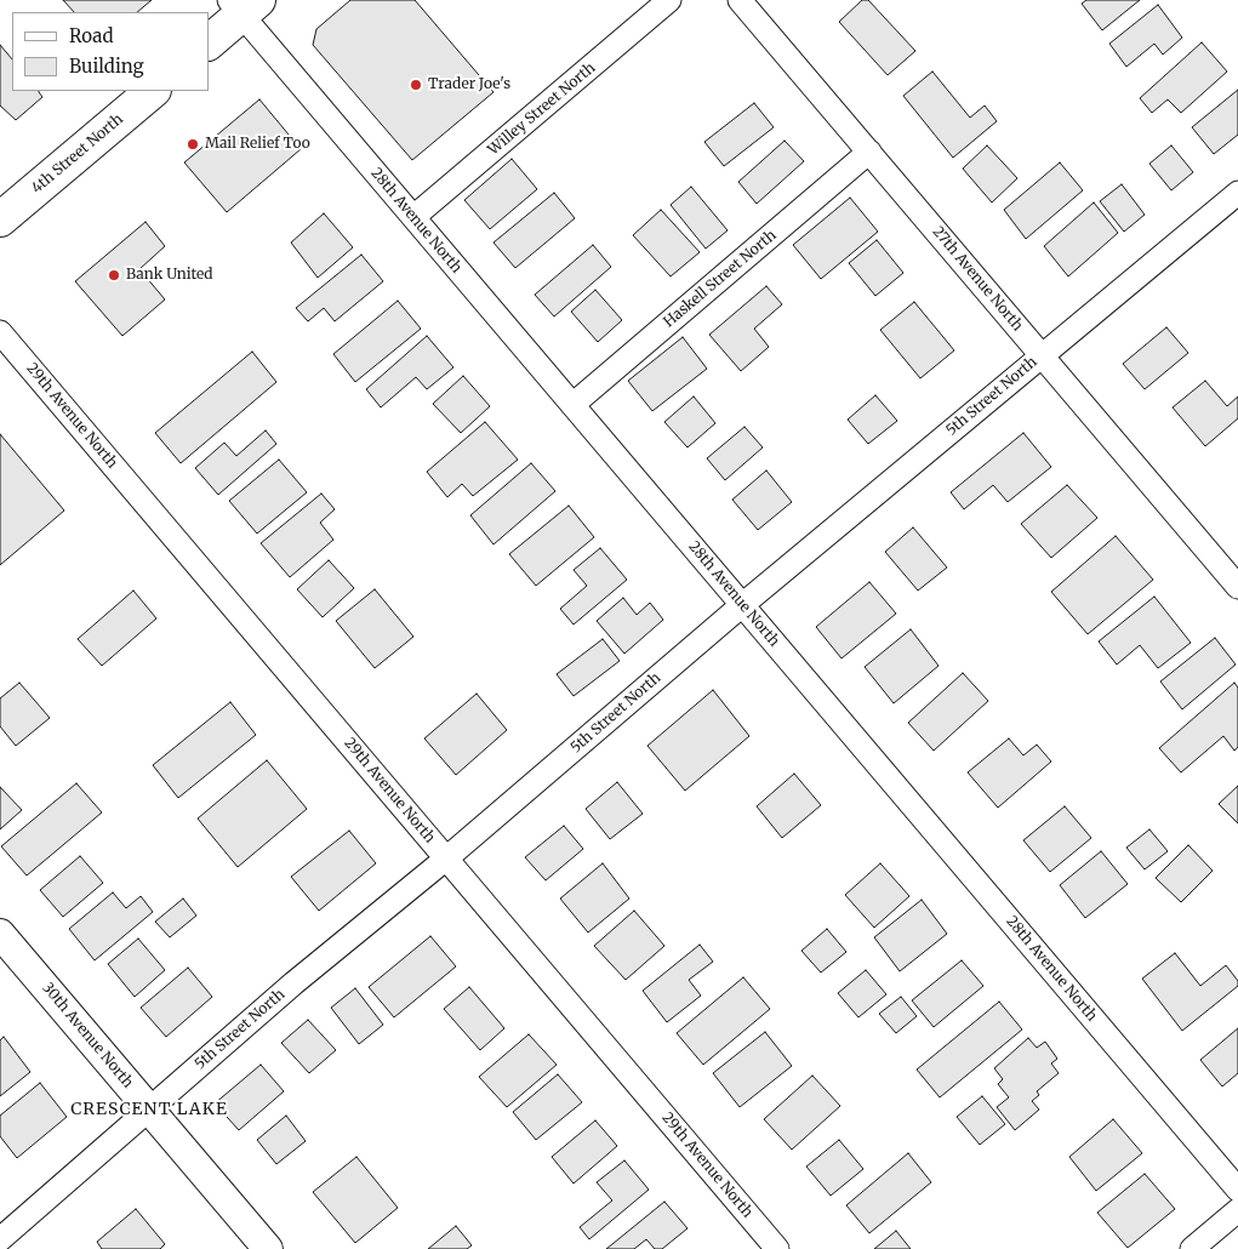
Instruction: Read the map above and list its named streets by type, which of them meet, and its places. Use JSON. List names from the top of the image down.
{
  "streets": {
    "main road": ["4th Street North"],
    "street": [
      "Willey Street North",
      "28th Avenue North",
      "Haskell Street North",
      "27th Avenue North",
      "5th Street North",
      "29th Avenue North",
      "30th Avenue North"
    ]
  },
  "crossings": [
    ["Willey Street North", "28th Avenue North"],
    ["28th Avenue North", "Haskell Street North"],
    ["28th Avenue North", "5th Street North"],
    ["Haskell Street North", "27th Avenue North"],
    ["27th Avenue North", "5th Street North"],
    ["5th Street North", "29th Avenue North"],
    ["5th Street North", "30th Avenue North"]
  ],
  "districts": ["CRESCENT LAKE"],
  "places": ["Trader Joe's", "Mail Relief Too", "Bank United"],
  "legend": ["Road", "Building"]
}
